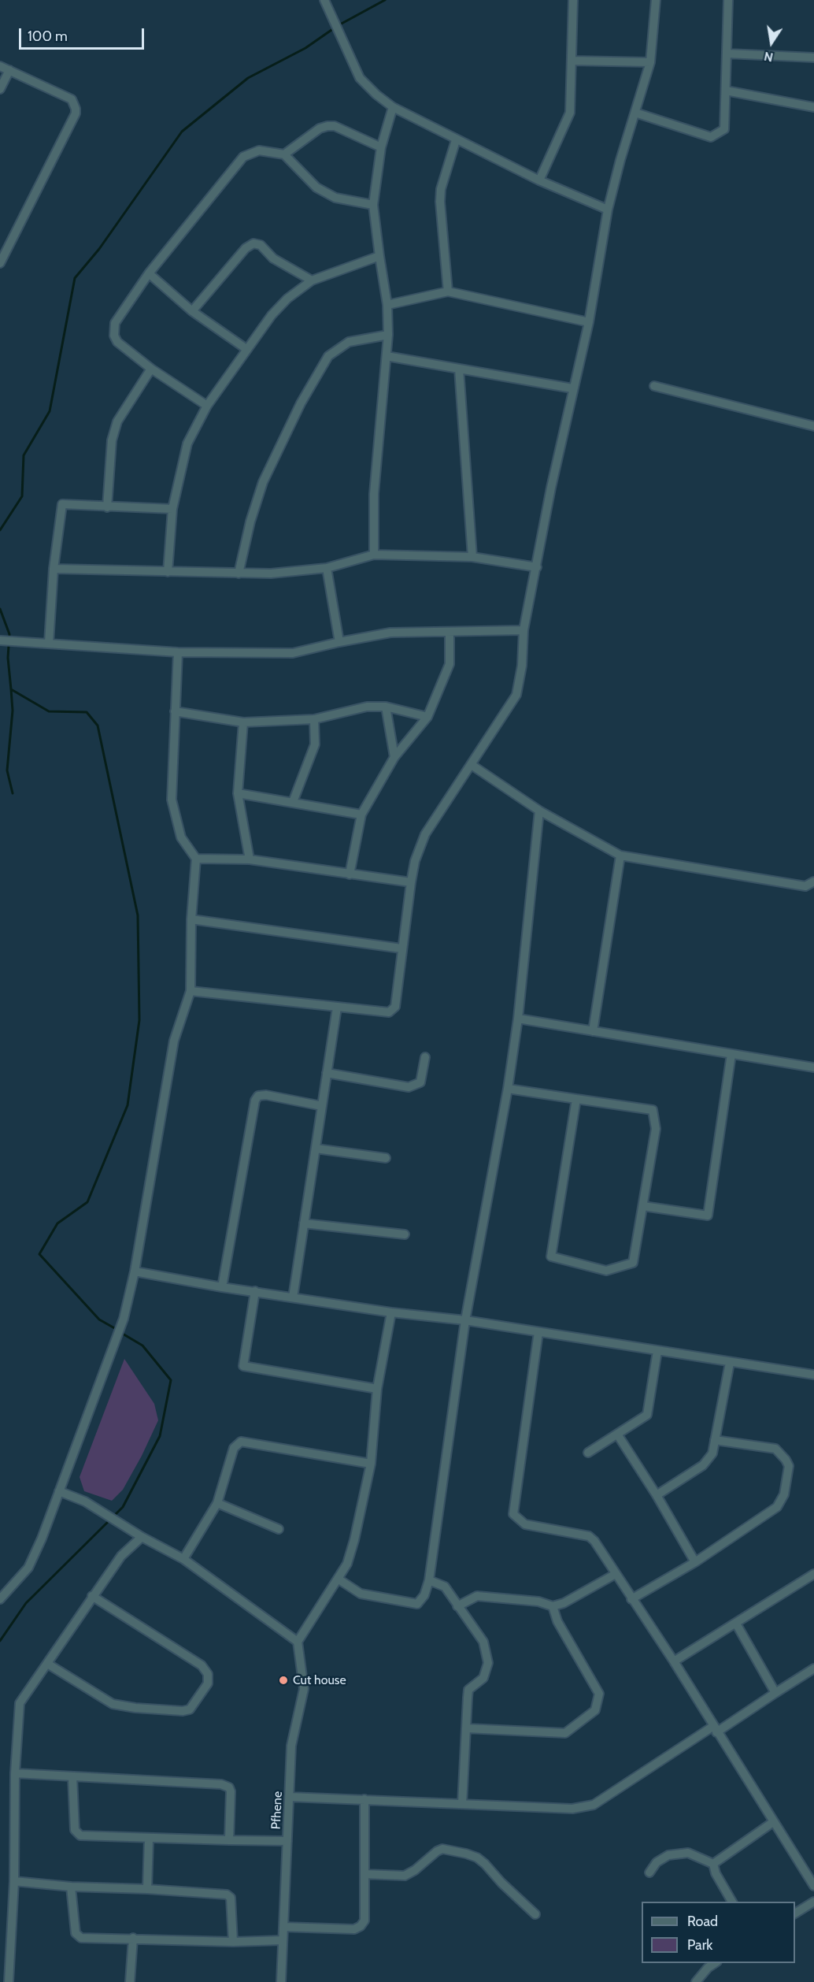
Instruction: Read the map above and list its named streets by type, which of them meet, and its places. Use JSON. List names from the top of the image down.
{
  "streets": {
    "street": ["Pfhene"]
  },
  "places": ["Cut house"],
  "legend": ["Road", "Park"],
  "scale_bar": "100 m",
  "north": "bottom"
}
